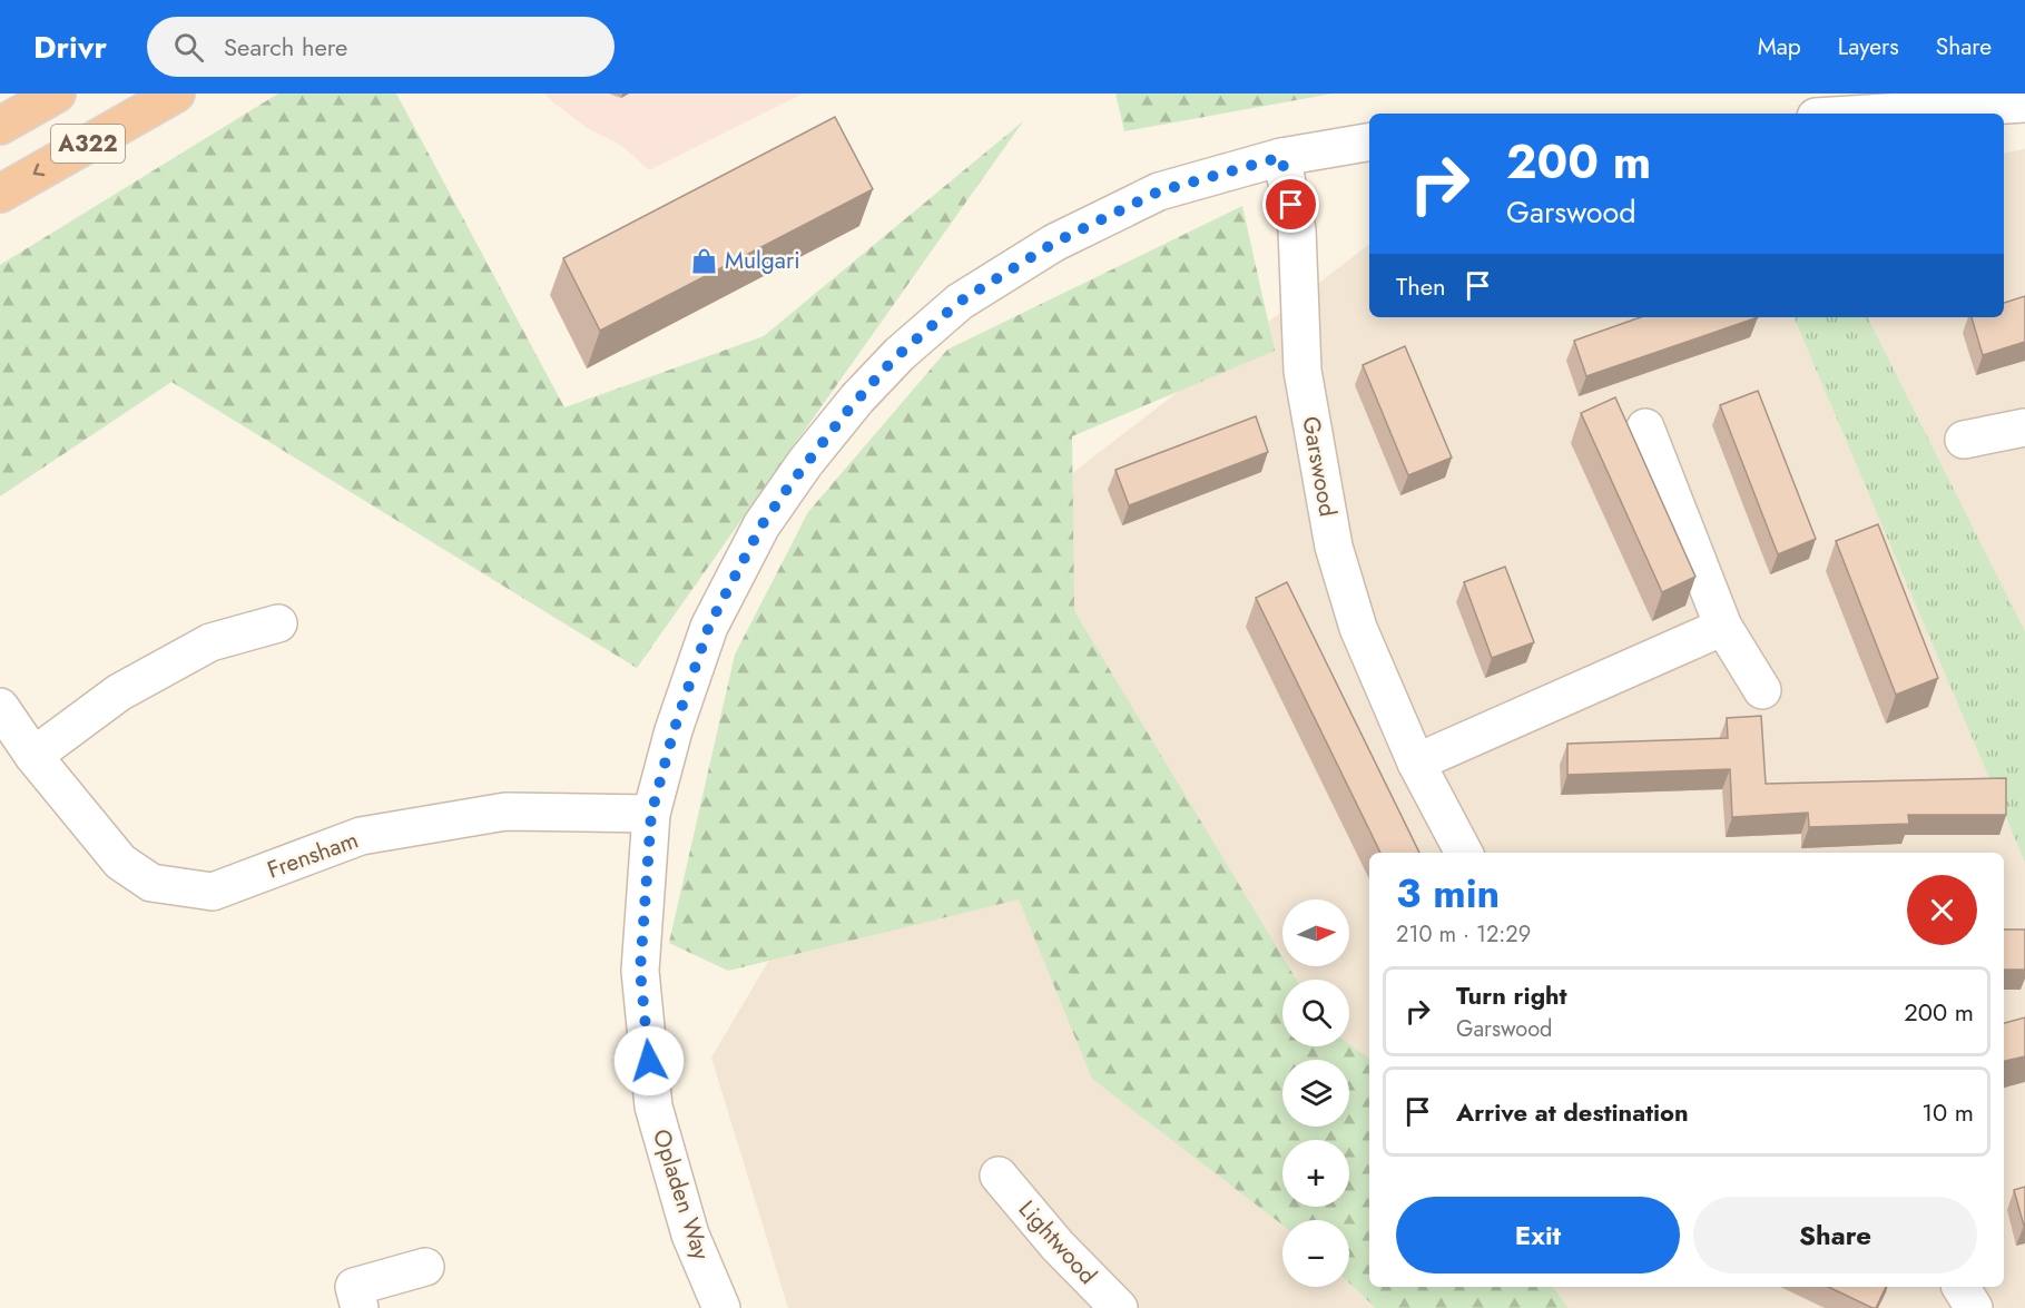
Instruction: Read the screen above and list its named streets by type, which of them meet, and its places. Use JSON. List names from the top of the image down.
{
  "streets": {
    "highway": ["A322"],
    "street": [
      "Garswood",
      "Frensham",
      "Opladen Way",
      "Lightwood"
    ]
  },
  "crossings": [
    ["Garswood", "Opladen Way"],
    ["Frensham", "Opladen Way"]
  ],
  "places": {
    "shop": ["Mulgari"]
  },
  "north": "right",
  "page": {
    "header": "Drivr",
    "search": "Search here",
    "nav": ["Map", "Layers", "Share"],
    "turn": ["200 m", "Garswood"],
    "then": "Then",
    "heading": ["3 min", "210 m · 12:29"],
    "map_buttons": ["+", "−"],
    "list": [
      {
        "name": "Turn right",
        "note": "Garswood",
        "value": "200 m"
      },
      {
        "name": "Arrive at destination",
        "value": "10 m"
      }
    ],
    "buttons": ["Exit", "Share"]
  }
}
